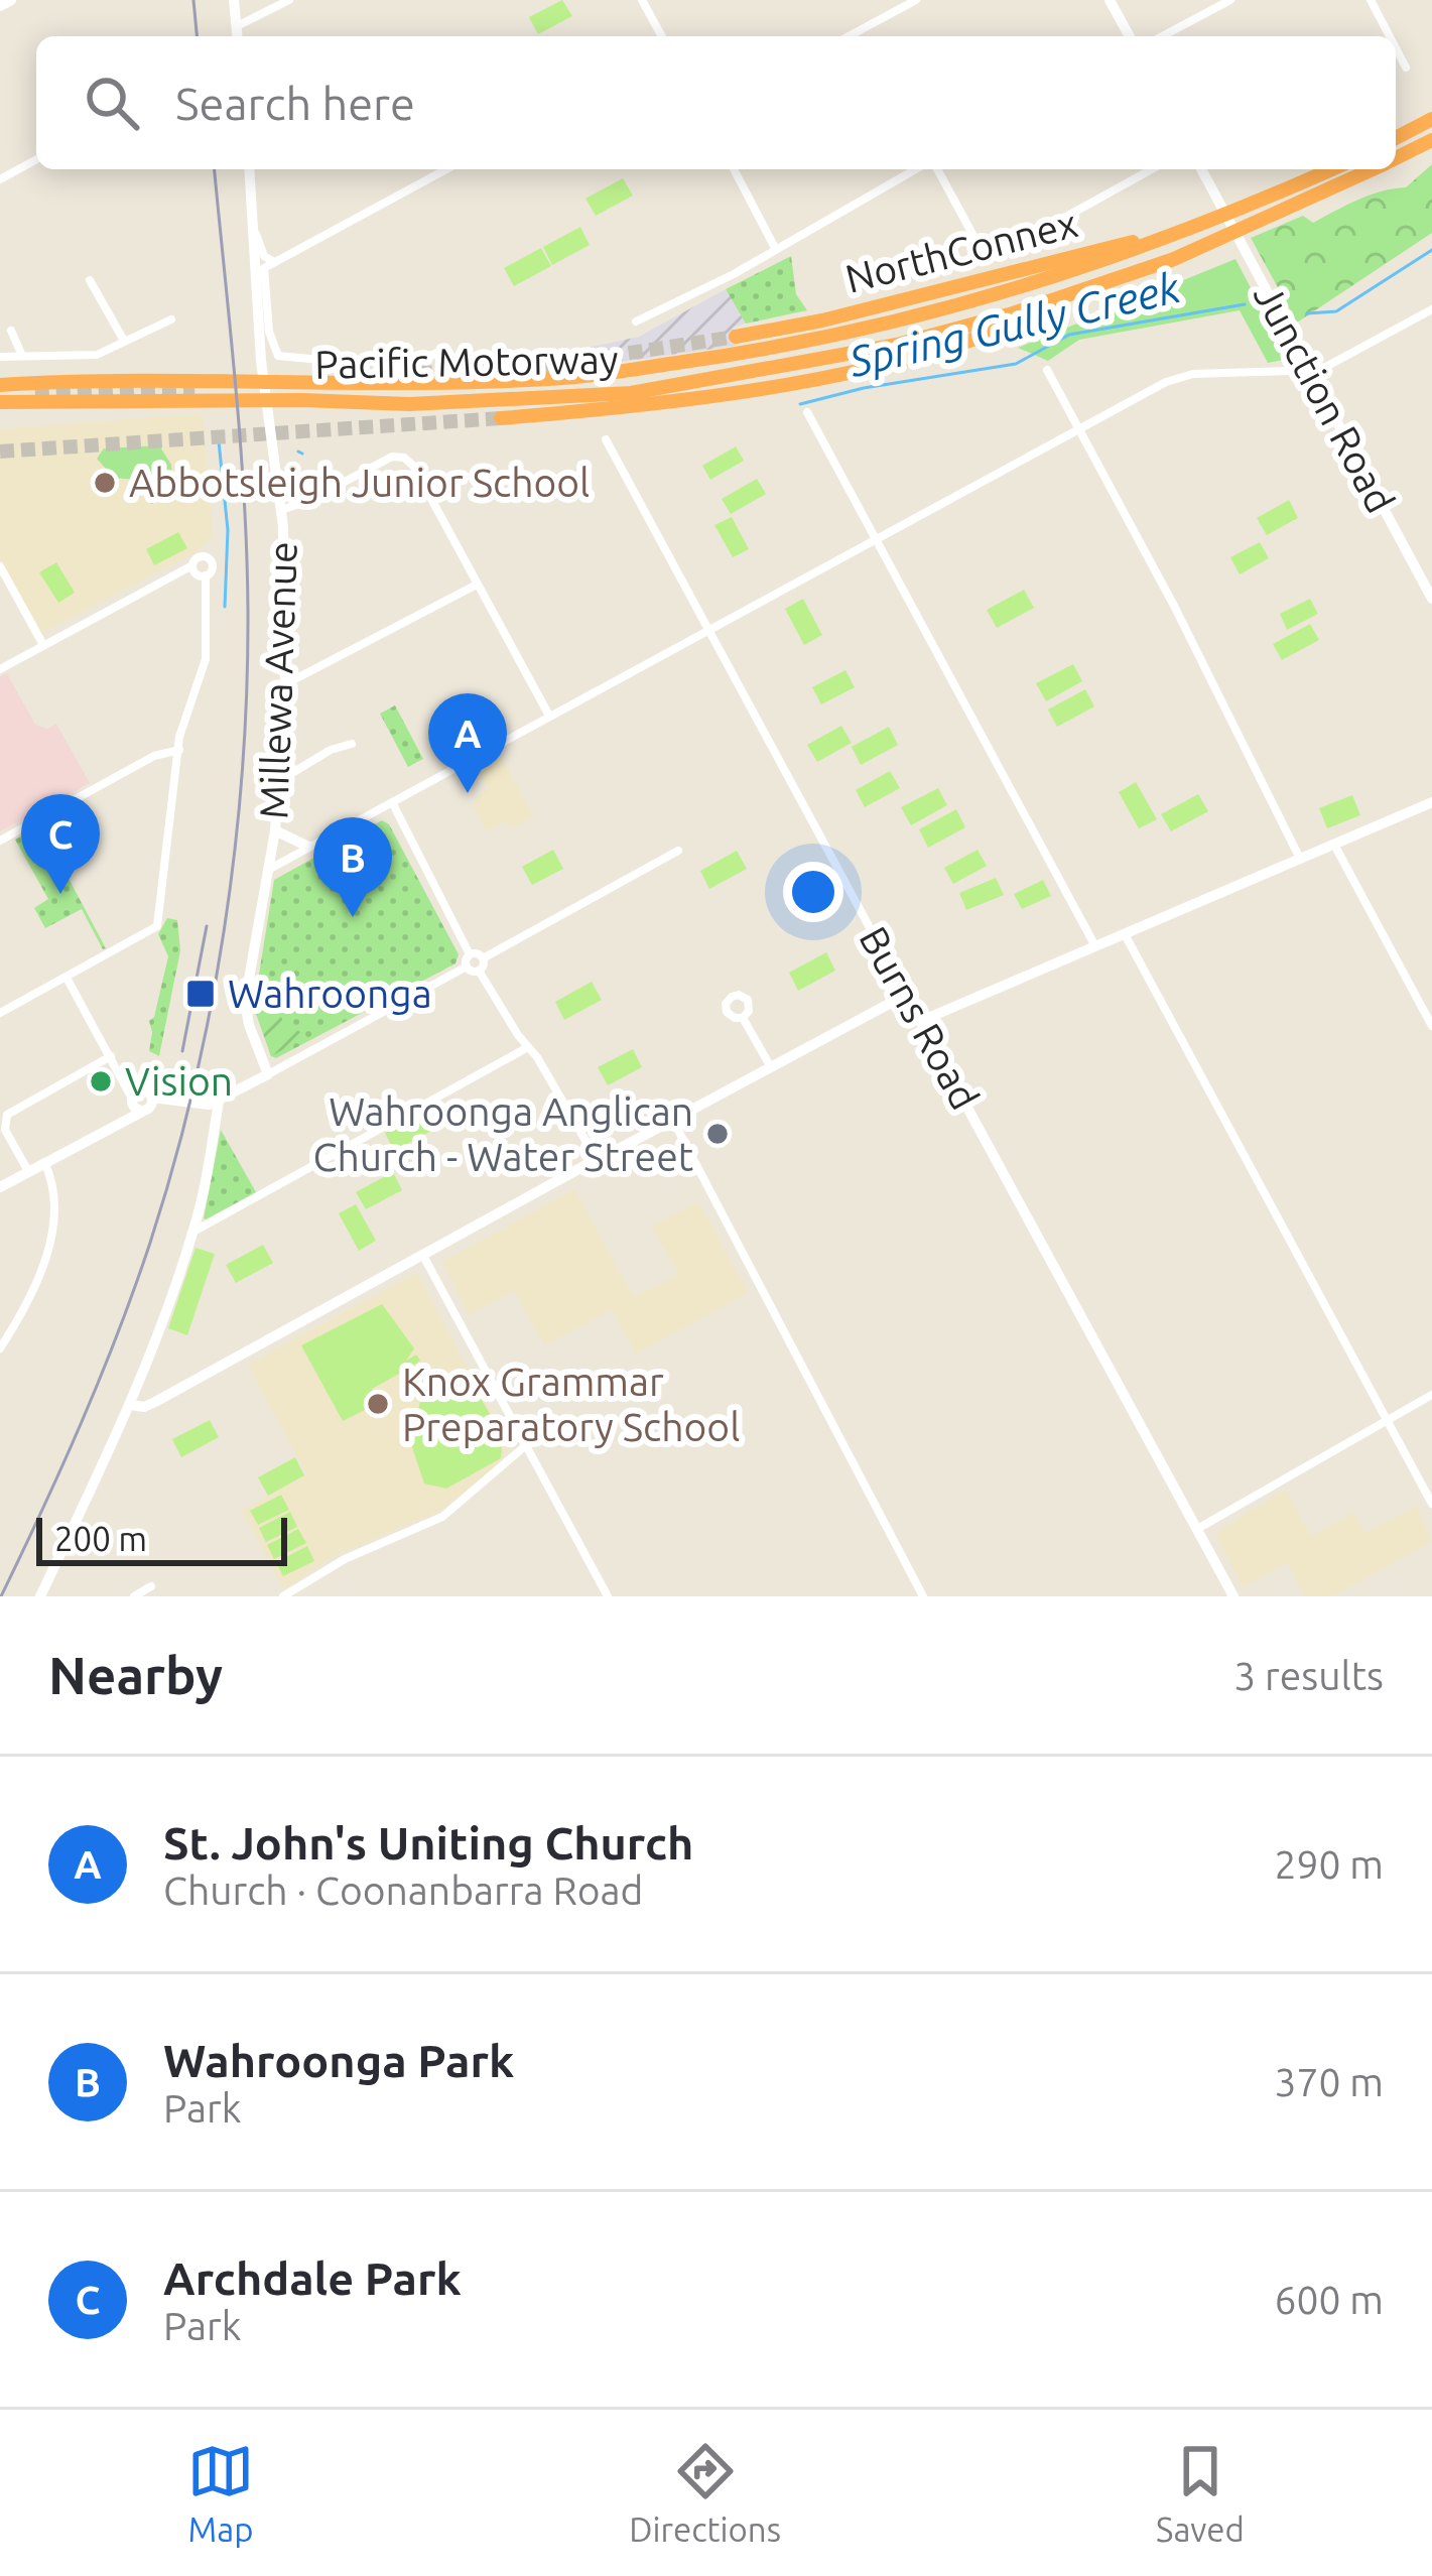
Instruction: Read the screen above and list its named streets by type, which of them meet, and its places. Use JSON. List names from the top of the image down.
{
  "streets": {
    "highway": ["NorthConnex", "Pacific Motorway"],
    "street": ["Junction Road", "Millewa Avenue", "Burns Road"]
  },
  "crossings": [
    ["NorthConnex", "Pacific Motorway"]
  ],
  "water": ["Spring Gully Creek"],
  "places": {
    "other": [
      "Abbotsleigh Junior School",
      "Vision",
      "Wahroonga Anglican Church - Water Street",
      "Knox Grammar Preparatory School"
    ],
    "transit": ["Wahroonga"]
  },
  "scale_bar": "200 m",
  "page": {
    "search": "Search here",
    "pins": ["A", "C", "B"],
    "scale": "200 m",
    "heading": ["Nearby", "3 results"],
    "list": [
      {
        "mark": "A",
        "name": "St. John's Uniting Church",
        "note": "Church · Coonanbarra Road",
        "value": "290 m"
      },
      {
        "mark": "B",
        "name": "Wahroonga Park",
        "note": "Park",
        "value": "370 m"
      },
      {
        "mark": "C",
        "name": "Archdale Park",
        "note": "Park",
        "value": "600 m"
      }
    ],
    "nav": ["Map", "Directions", "Saved"]
  }
}
